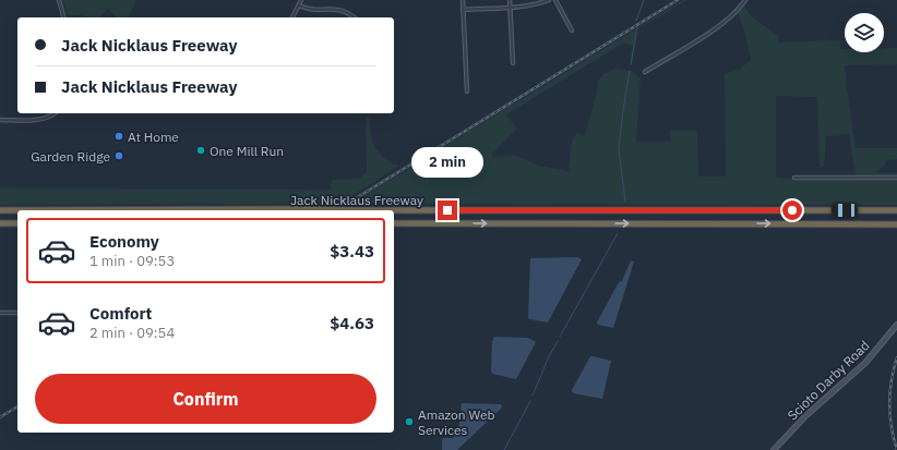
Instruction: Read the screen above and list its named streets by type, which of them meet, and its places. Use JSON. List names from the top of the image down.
{
  "streets": {
    "highway": ["Jack Nicklaus Freeway"],
    "main road": ["Scioto Darby Road"]
  },
  "places": [
    "At Home",
    "One Mill Run",
    "Garden Ridge",
    "Amazon Web Services"
  ],
  "page": {
    "banner": ["Jack Nicklaus Freeway", "Jack Nicklaus Freeway"],
    "bubble": "2 min",
    "list": [
      {
        "name": "Economy",
        "note": "1 min · 09:53",
        "value": "$3.43"
      },
      {
        "name": "Comfort",
        "note": "2 min · 09:54",
        "value": "$4.63"
      }
    ],
    "buttons": "Confirm"
  }
}
